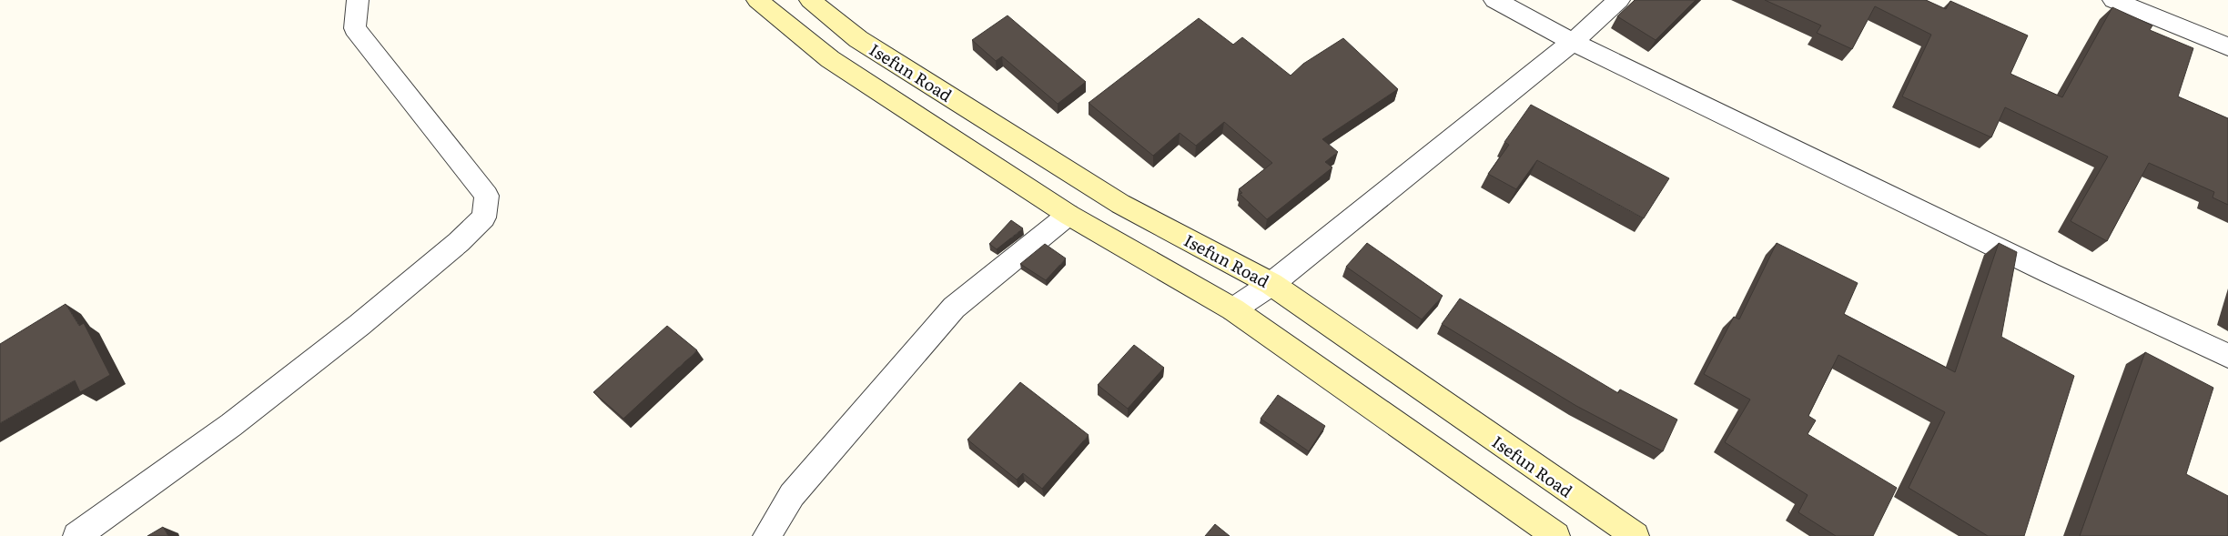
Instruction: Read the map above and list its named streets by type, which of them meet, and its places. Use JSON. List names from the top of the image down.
{
  "streets": {
    "street": ["Isefun Road"]
  }
}
